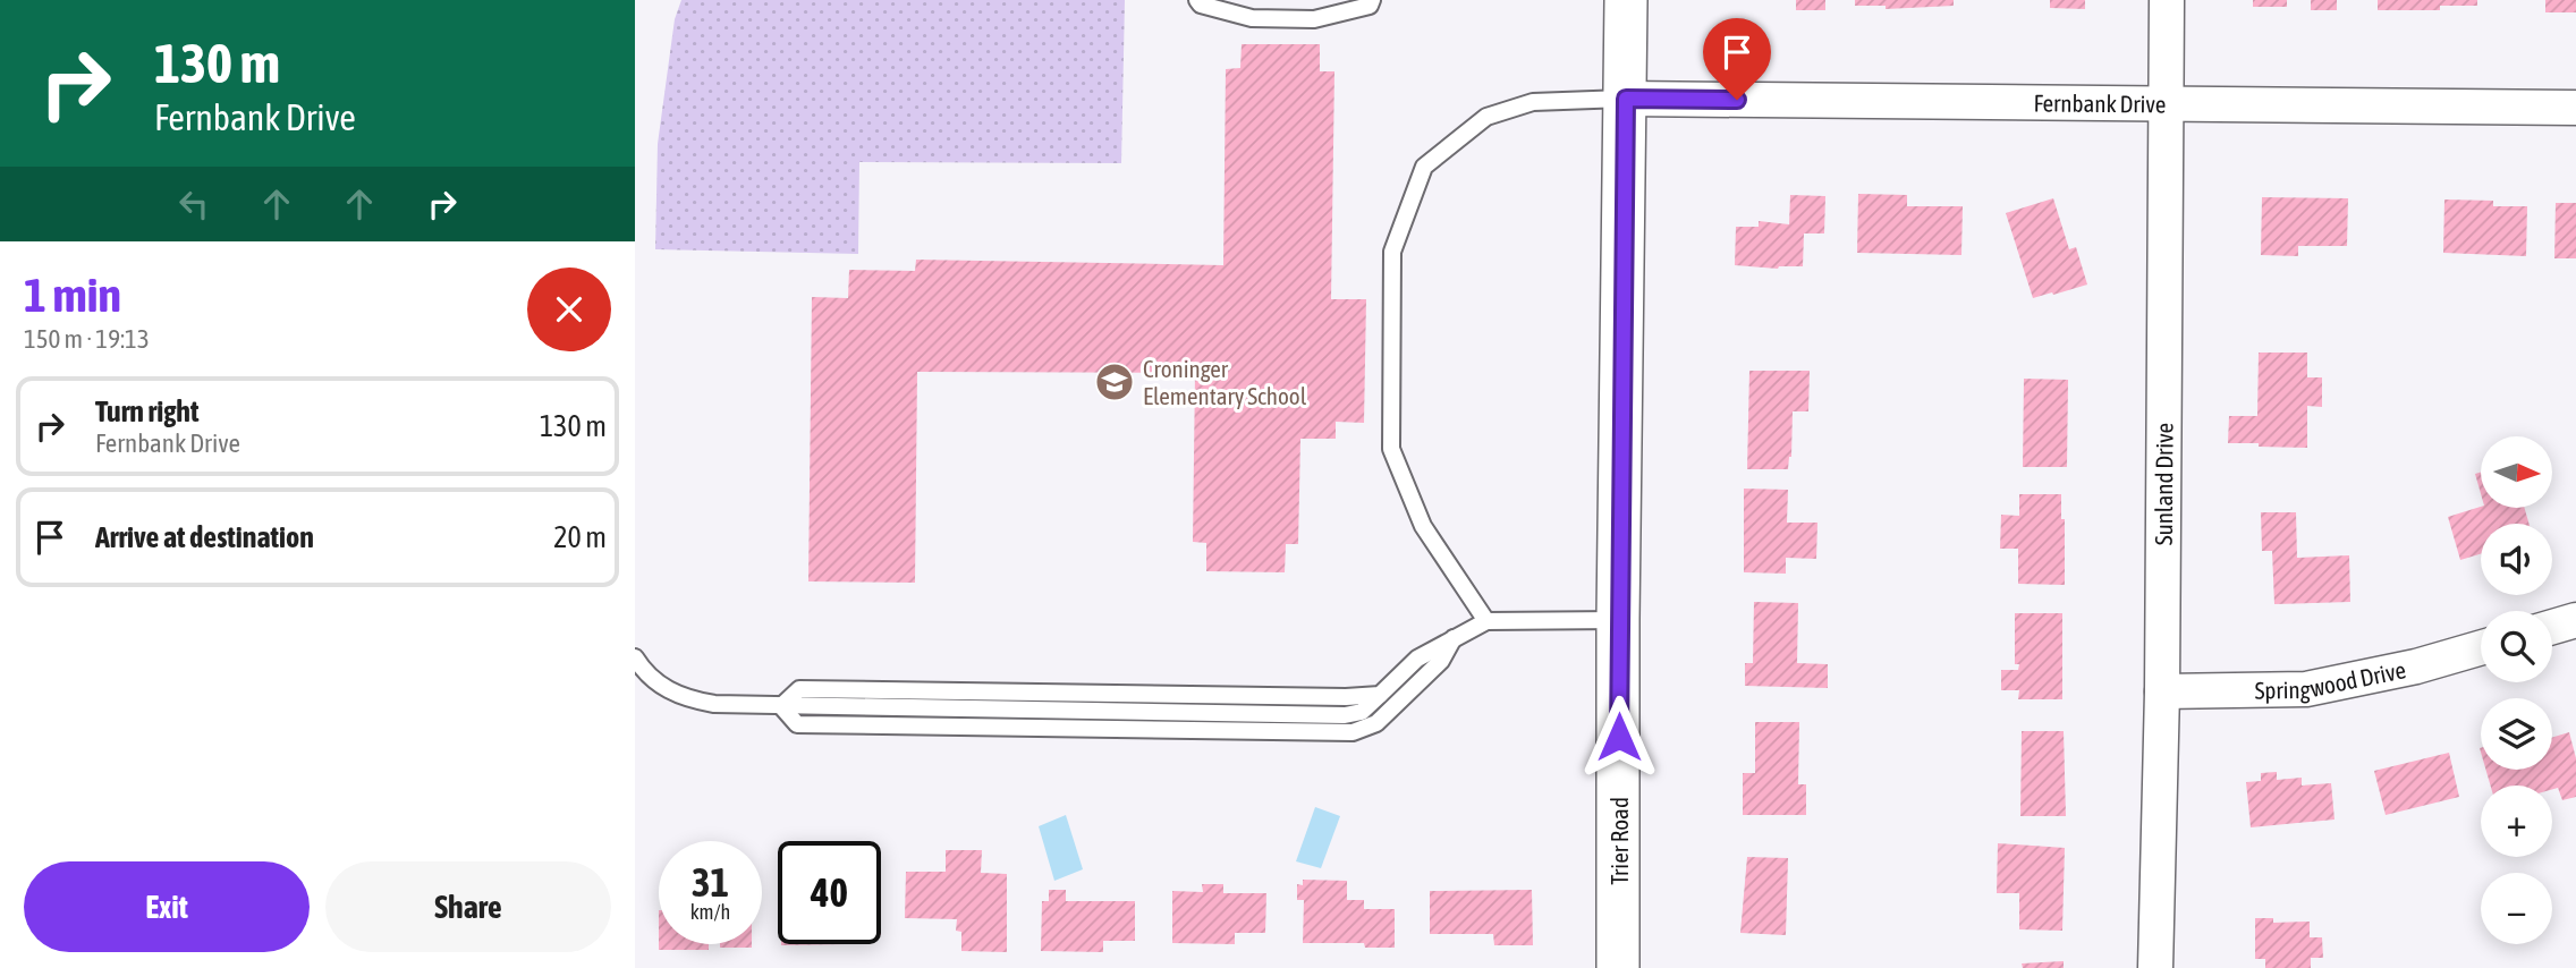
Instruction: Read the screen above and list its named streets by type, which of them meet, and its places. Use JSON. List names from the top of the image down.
{
  "streets": {
    "street": [
      "Fernbank Drive",
      "Sunland Drive",
      "Springwood Drive",
      "Trier Road"
    ]
  },
  "crossings": [
    ["Fernbank Drive", "Sunland Drive"],
    ["Fernbank Drive", "Trier Road"],
    ["Sunland Drive", "Springwood Drive"]
  ],
  "places": {
    "school or university": ["Croninger Elementary School"]
  },
  "north": "right",
  "page": {
    "turn": ["130 m", "Fernbank Drive"],
    "heading": ["1 min", "150 m · 19:13"],
    "list": [
      {
        "name": "Turn right",
        "note": "Fernbank Drive",
        "value": "130 m"
      },
      {
        "name": "Arrive at destination",
        "value": "20 m"
      }
    ],
    "map_buttons": ["+", "−"],
    "speed": "31 km/h",
    "limit": "40",
    "buttons": ["Exit", "Share"]
  }
}
